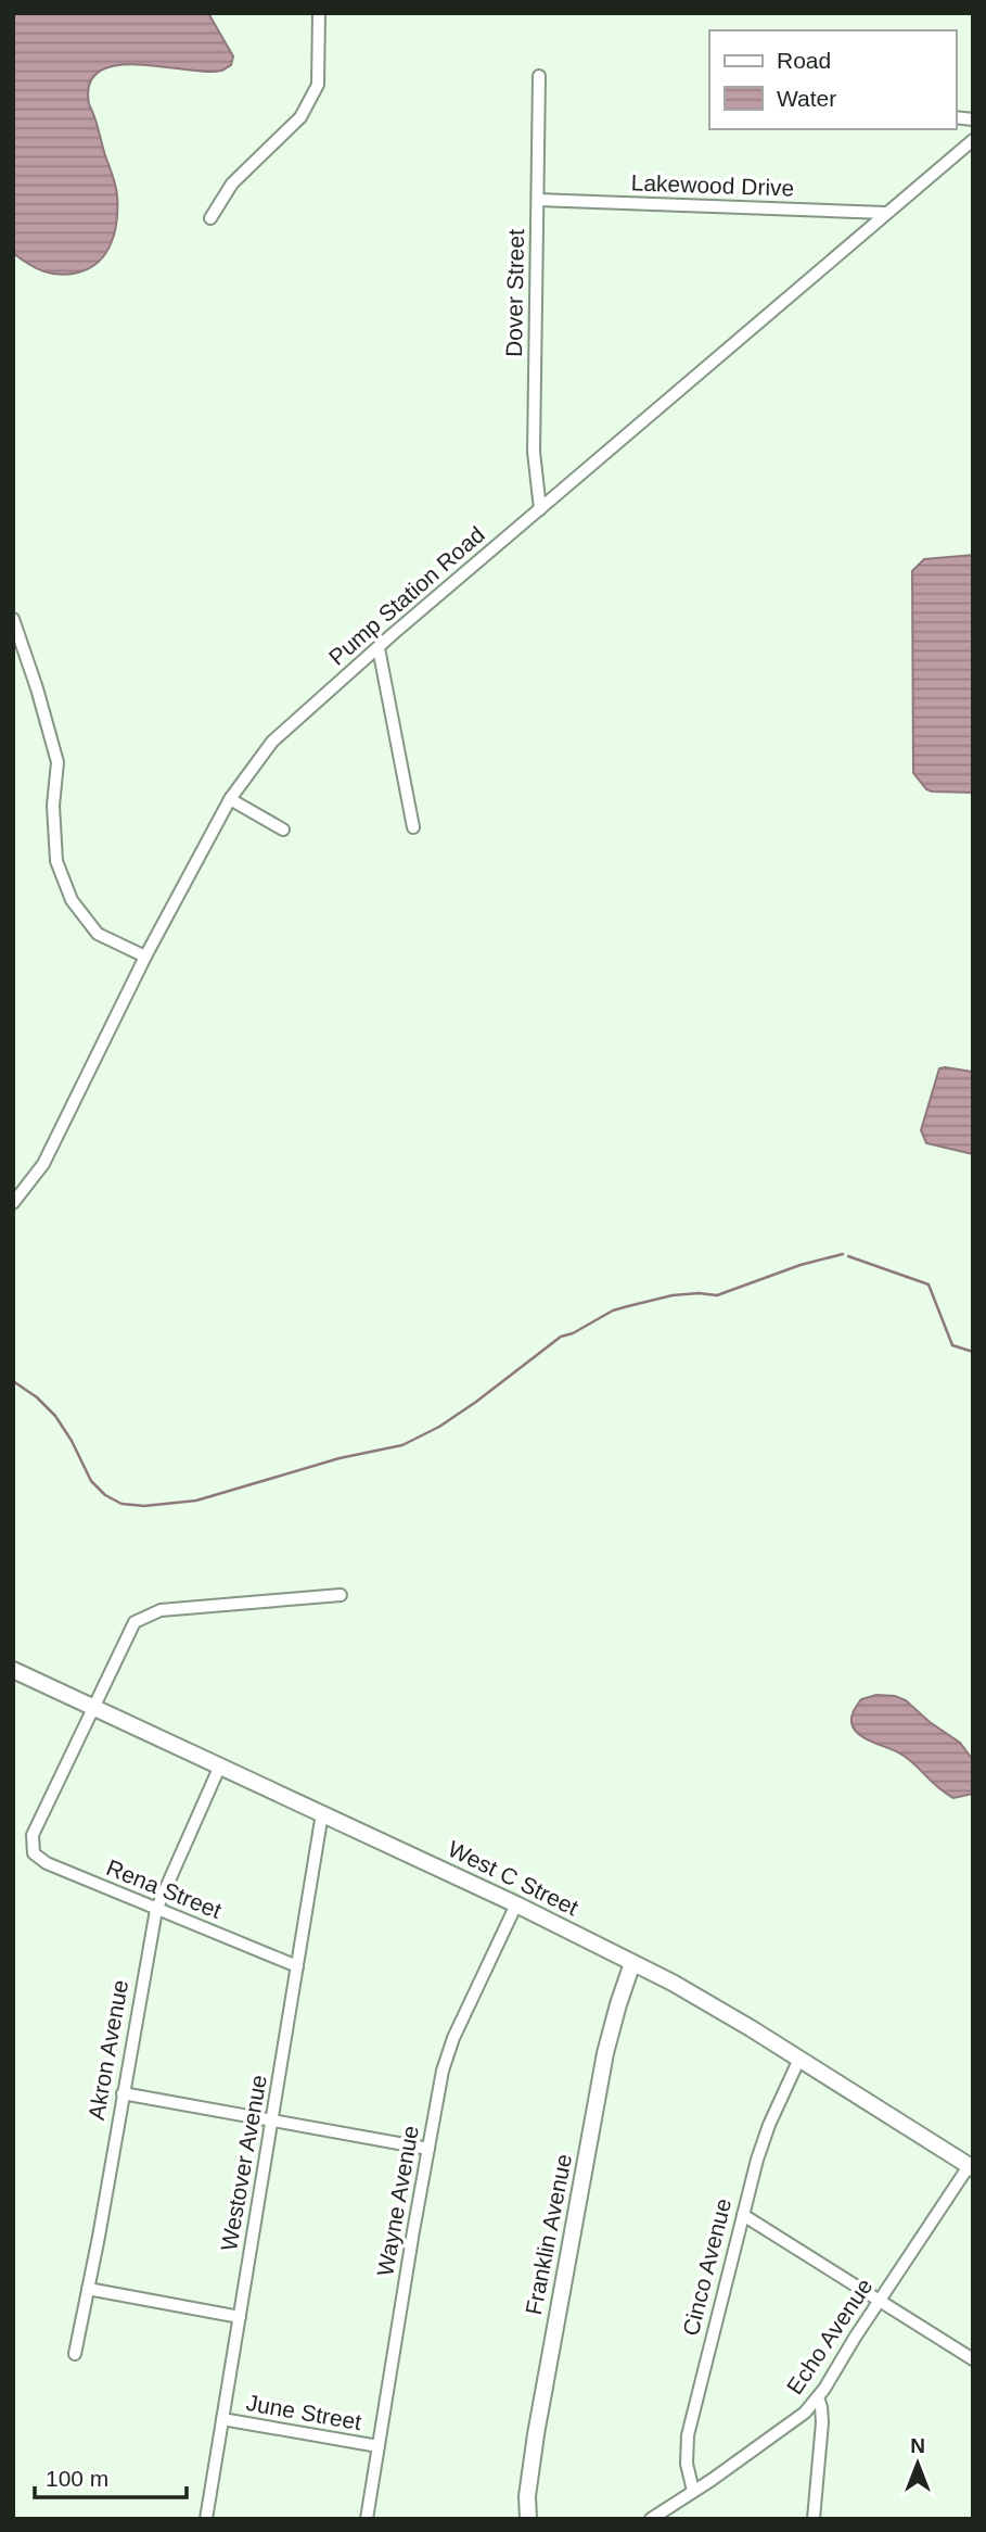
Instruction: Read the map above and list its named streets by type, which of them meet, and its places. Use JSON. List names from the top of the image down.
{
  "streets": {
    "main road": ["West C Street", "Franklin Avenue"],
    "street": [
      "Lakewood Drive",
      "Dover Street",
      "Pump Station Road",
      "Rena Street",
      "Akron Avenue",
      "Westover Avenue",
      "Wayne Avenue",
      "Cinco Avenue",
      "Echo Avenue",
      "June Street"
    ]
  },
  "crossings": [
    ["Lakewood Drive", "Dover Street"],
    ["Lakewood Drive", "Pump Station Road"],
    ["Dover Street", "Pump Station Road"],
    ["West C Street", "Rena Street"],
    ["West C Street", "Akron Avenue"],
    ["West C Street", "Westover Avenue"],
    ["West C Street", "Wayne Avenue"],
    ["West C Street", "Franklin Avenue"],
    ["West C Street", "Cinco Avenue"],
    ["West C Street", "Echo Avenue"],
    ["Rena Street", "Akron Avenue"],
    ["Rena Street", "Westover Avenue"],
    ["Westover Avenue", "June Street"],
    ["Wayne Avenue", "June Street"],
    ["Cinco Avenue", "Echo Avenue"]
  ],
  "legend": ["Road", "Water"],
  "scale_bar": "100 m",
  "north": "top"
}
